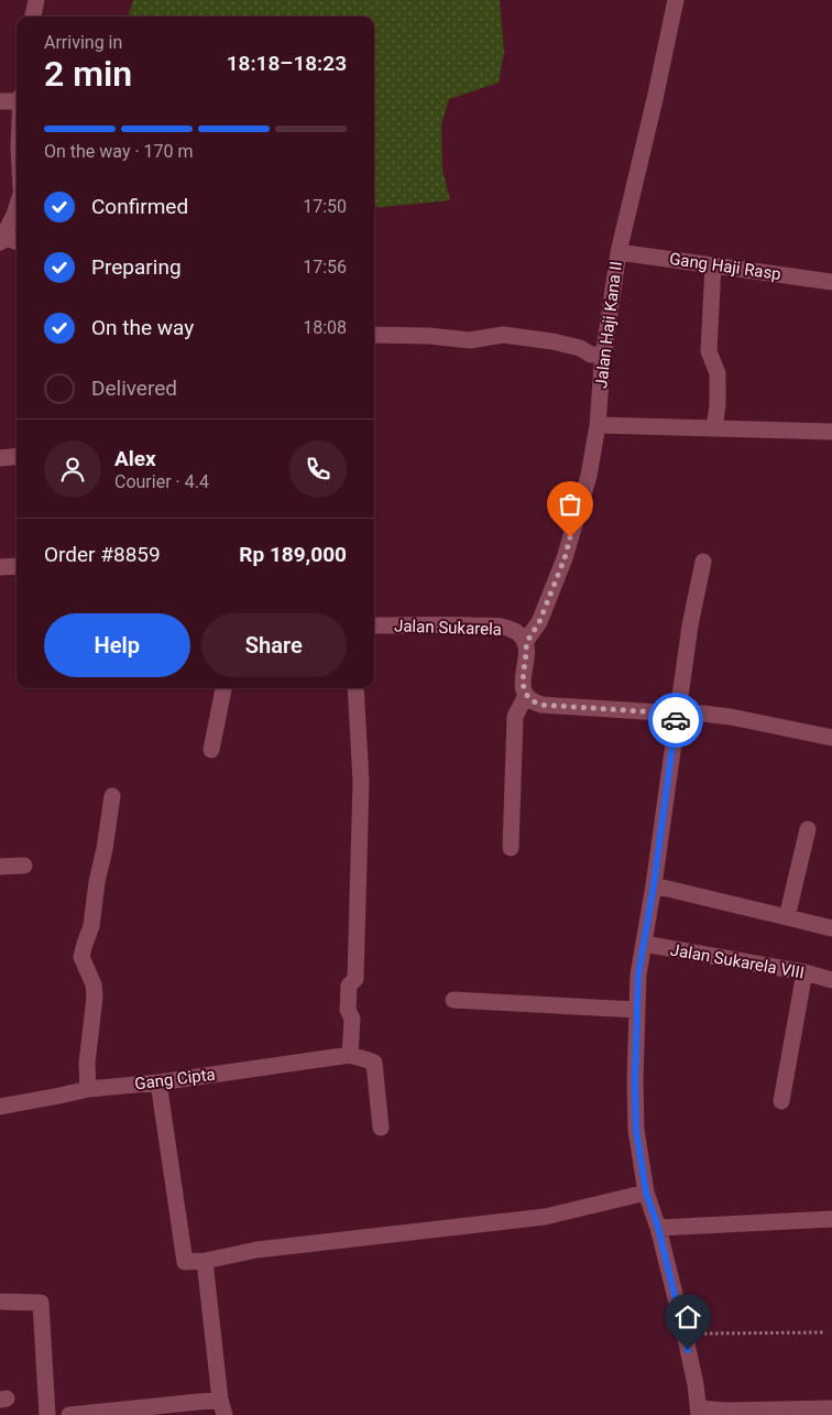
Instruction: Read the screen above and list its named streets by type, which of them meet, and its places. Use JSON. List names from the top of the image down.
{
  "streets": {
    "street": [
      "Gang Haji Rasp",
      "Jalan Haji Kana II",
      "Jalan Sukarela",
      "Jalan Sukarela VIII",
      "Gang Cipta"
    ]
  },
  "crossings": [
    ["Gang Haji Rasp", "Jalan Haji Kana II"],
    ["Jalan Haji Kana II", "Jalan Sukarela"]
  ],
  "page": {
    "heading": ["2 min", "Arriving in", "18:18–18:23"],
    "panel": [
      "Alex",
      "Courier · 4.4",
      "Order #8859",
      "Rp 189,000"
    ],
    "bar": "On the way · 170 m",
    "list": [
      ["Confirmed", "17:50"],
      ["Preparing", "17:56"],
      ["On the way", "18:08"],
      "Delivered"
    ],
    "buttons": ["Help", "Share"]
  }
}
